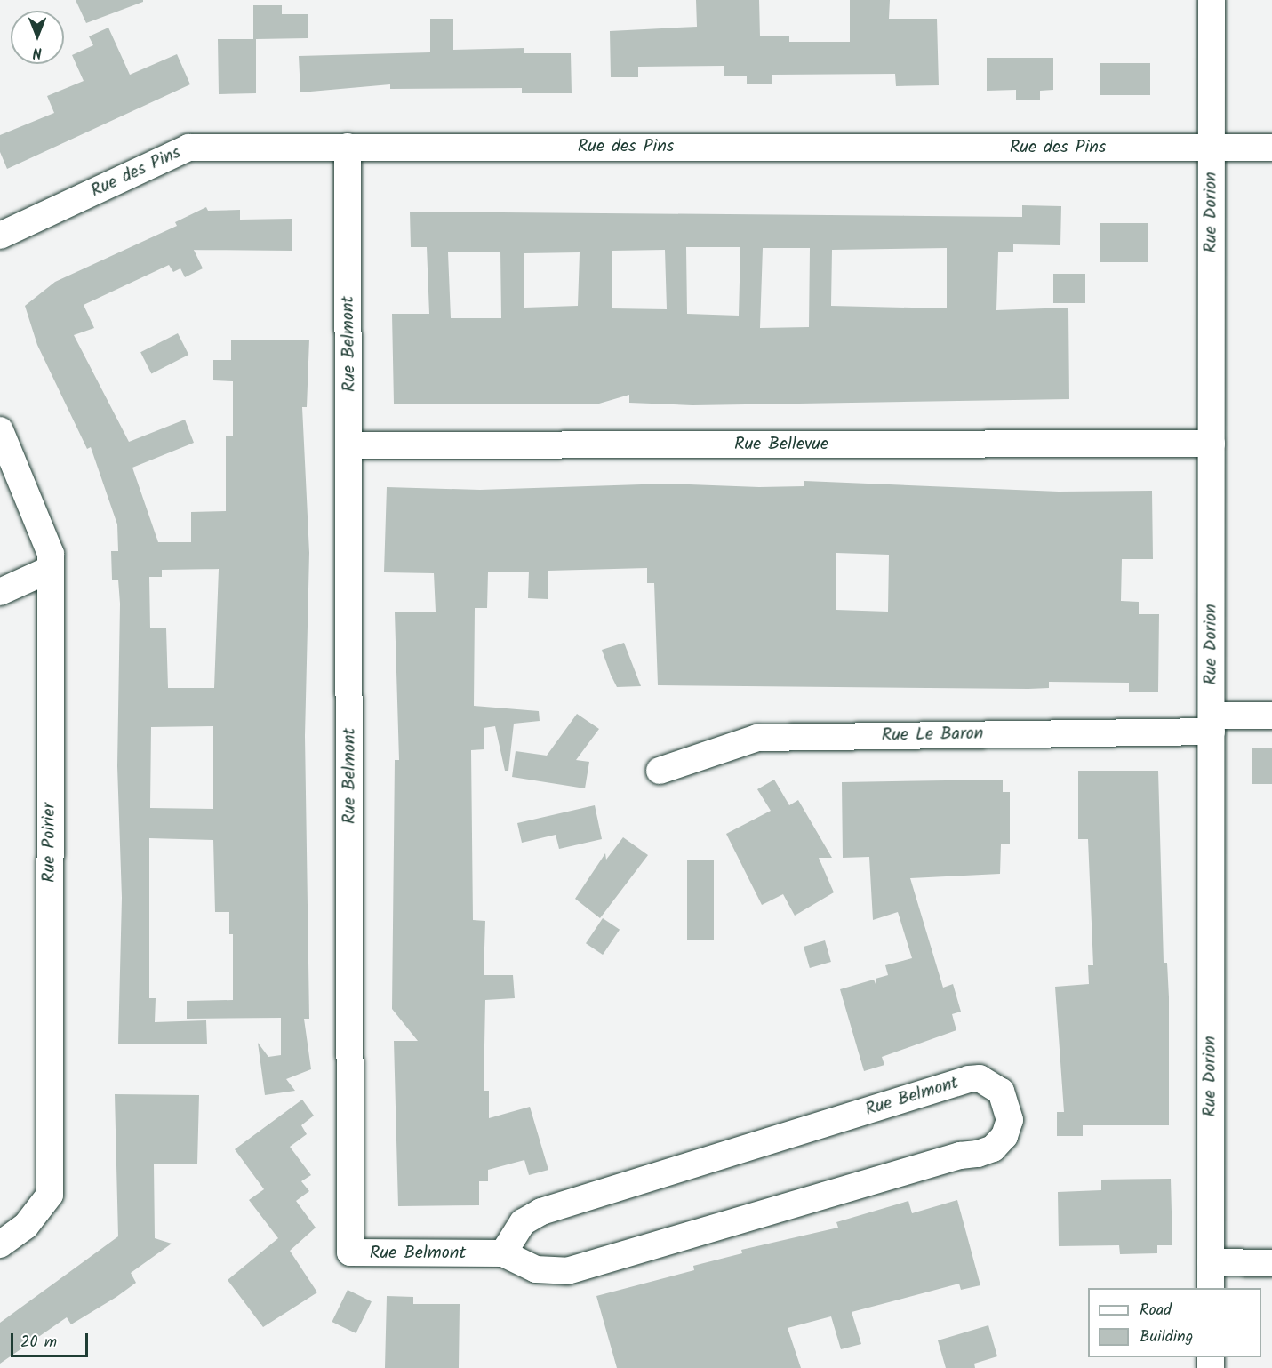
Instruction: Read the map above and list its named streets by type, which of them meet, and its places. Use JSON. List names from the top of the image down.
{
  "streets": {
    "street": [
      "Rue des Pins",
      "Rue Dorion",
      "Rue Belmont",
      "Rue Bellevue",
      "Rue Le Baron",
      "Rue Poirier"
    ]
  },
  "crossings": [
    ["Rue des Pins", "Rue Dorion"],
    ["Rue des Pins", "Rue Belmont"],
    ["Rue Dorion", "Rue Bellevue"],
    ["Rue Dorion", "Rue Le Baron"],
    ["Rue Belmont", "Rue Bellevue"]
  ],
  "legend": ["Road", "Building"],
  "scale_bar": "20 m",
  "north": "bottom"
}
